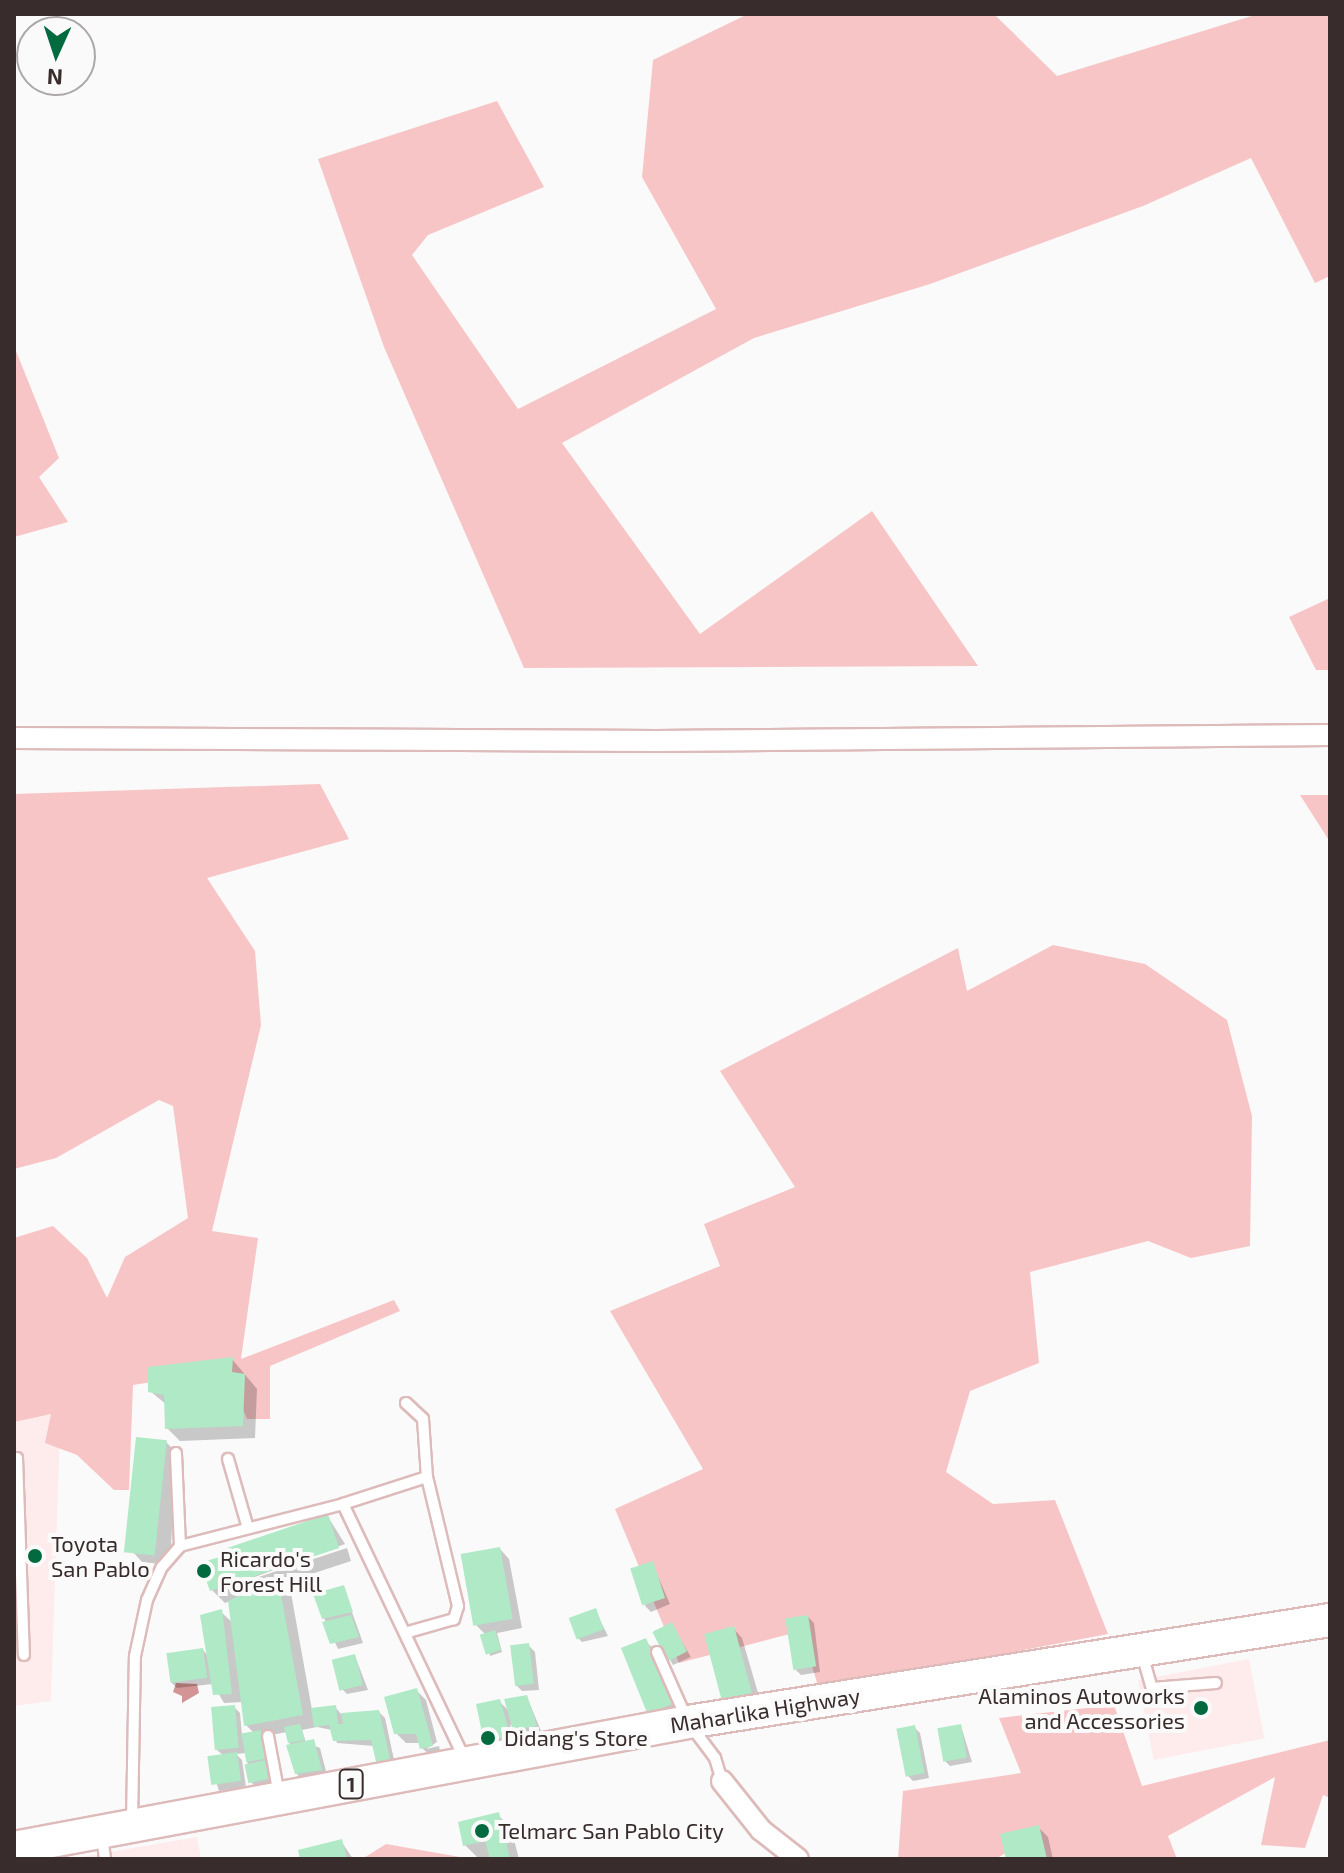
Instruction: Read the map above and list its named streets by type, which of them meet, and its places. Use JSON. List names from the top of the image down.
{
  "streets": {
    "main road": ["Maharlika Highway", "1"]
  },
  "places": [
    "Toyota San Pablo",
    "Ricardo's Forest Hill",
    "Alaminos Autoworks and Accessories",
    "Didang's Store",
    "Telmarc San Pablo City"
  ],
  "north": "bottom"
}
